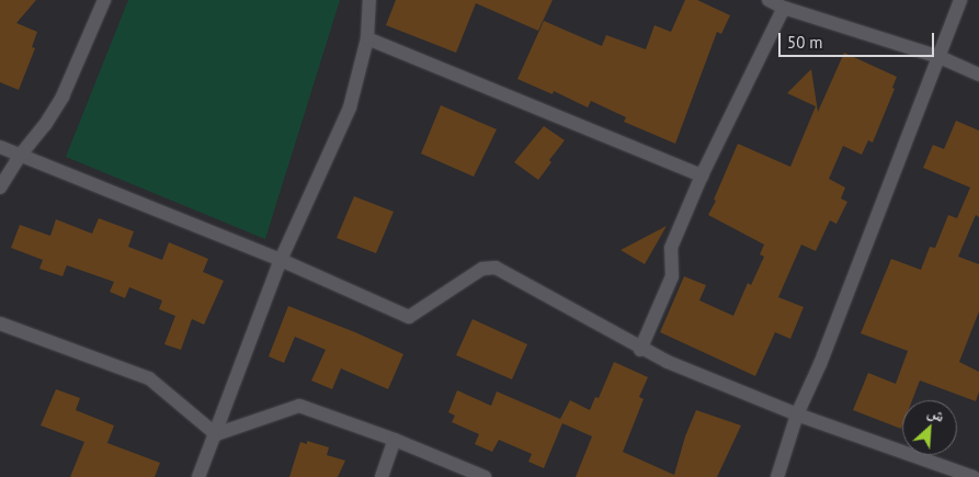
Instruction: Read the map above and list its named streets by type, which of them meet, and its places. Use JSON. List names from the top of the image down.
{
  "scale_bar": "50 m",
  "north": "top right"
}
